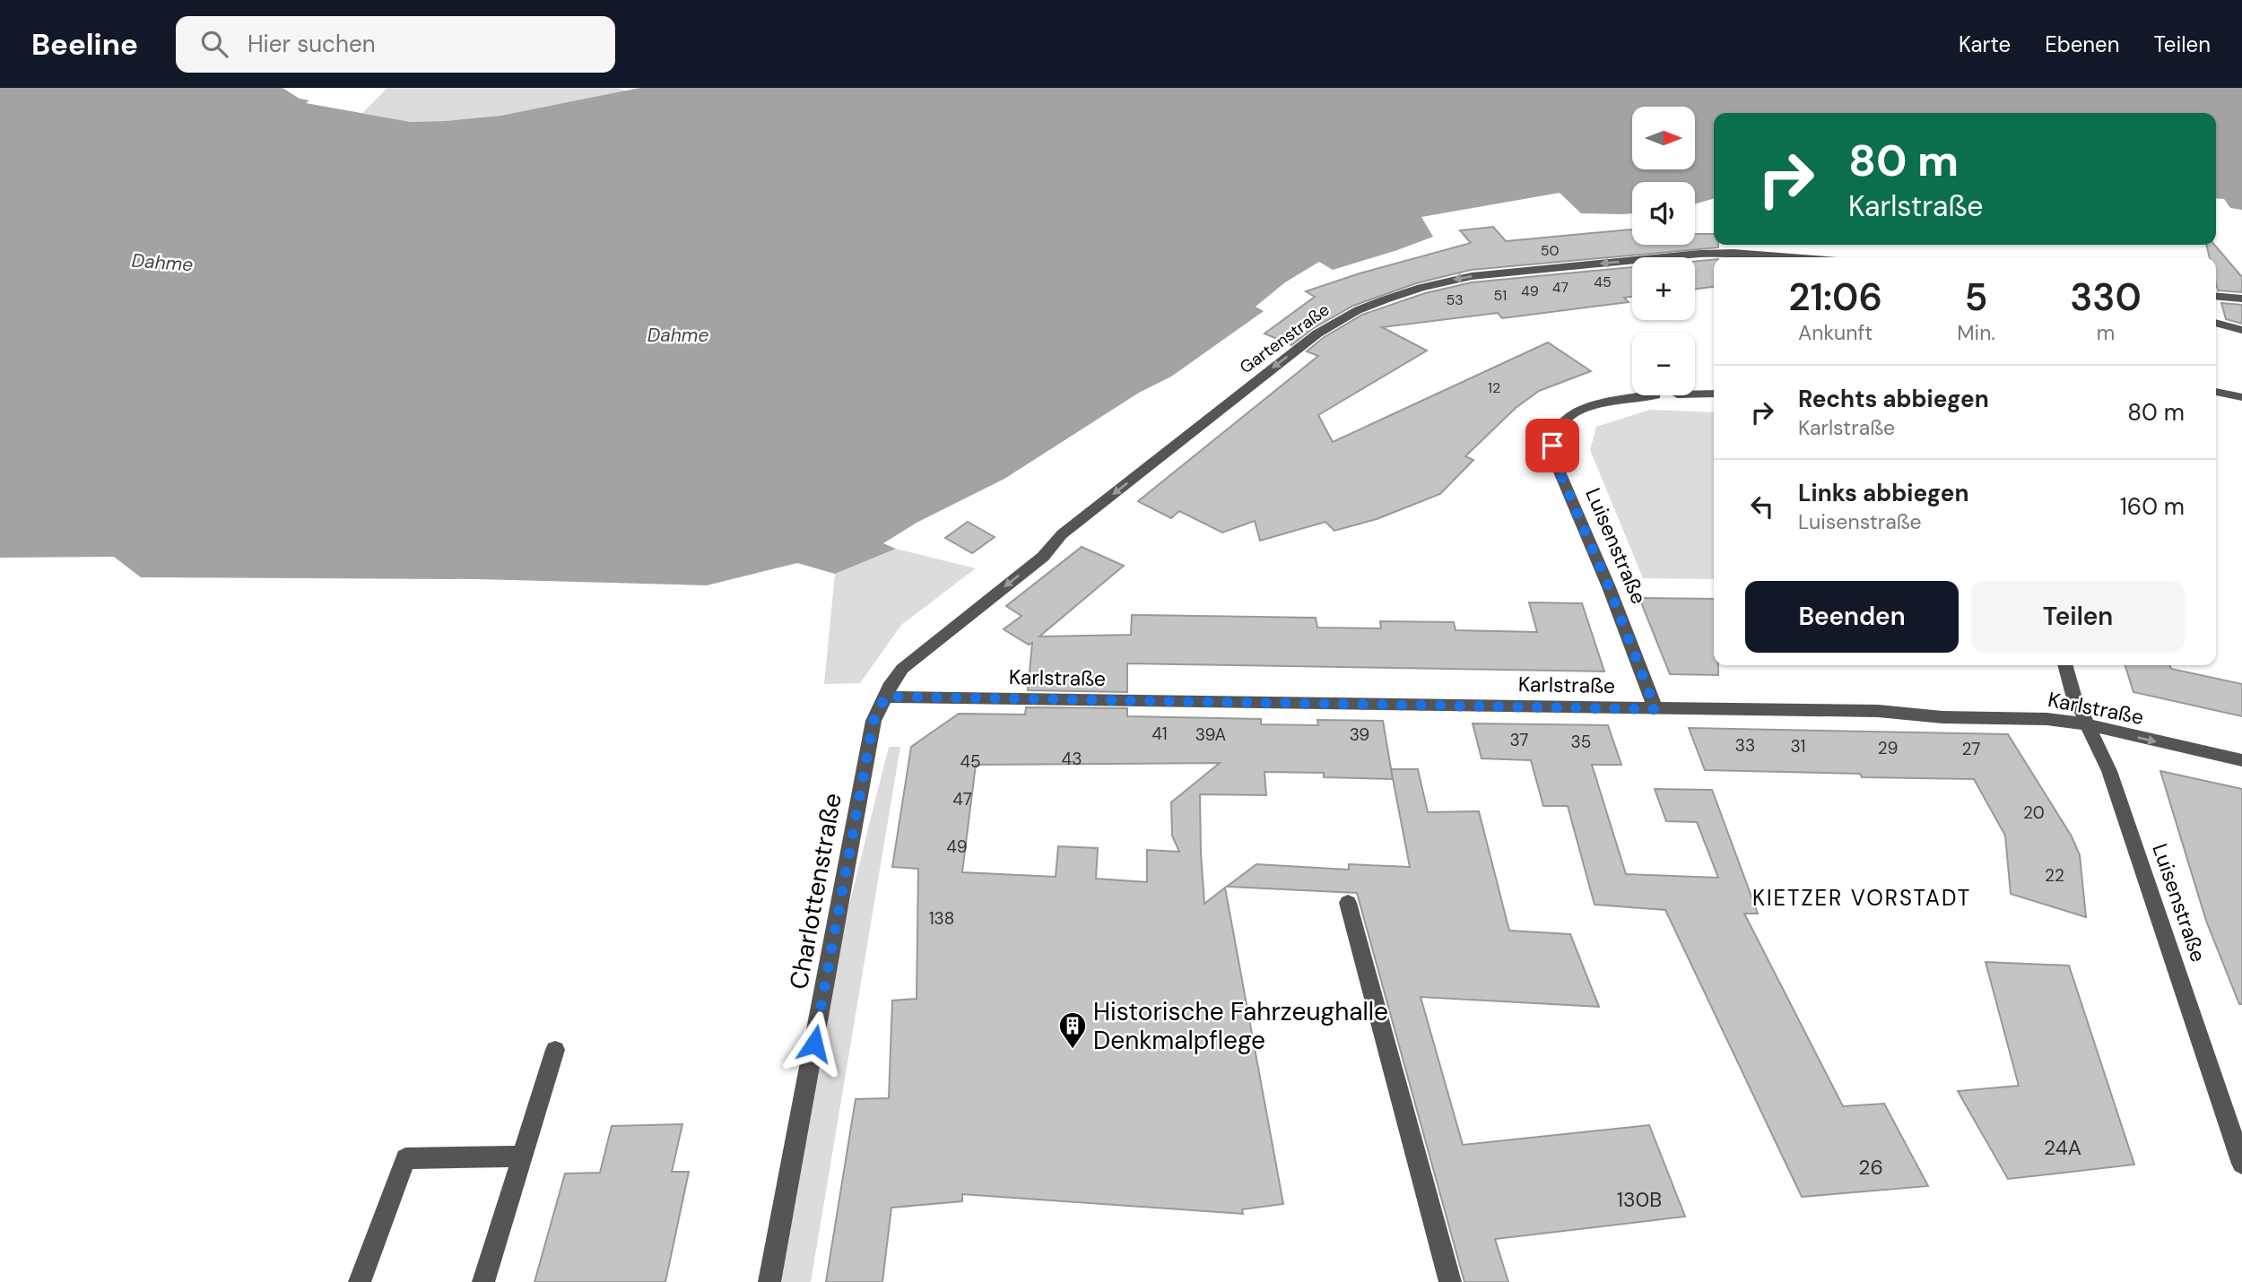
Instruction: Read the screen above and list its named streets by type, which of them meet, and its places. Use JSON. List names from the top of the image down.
{
  "streets": {
    "street": [
      "Gartenstraße",
      "Luisenstraße",
      "Karlstraße",
      "Charlottenstraße"
    ]
  },
  "crossings": [
    ["Gartenstraße", "Karlstraße"],
    ["Gartenstraße", "Charlottenstraße"],
    ["Luisenstraße", "Karlstraße"],
    ["Karlstraße", "Charlottenstraße"]
  ],
  "one_way": ["Gartenstraße"],
  "districts": ["KIETZER VORSTADT"],
  "water": ["Dahme"],
  "places": {
    "building": ["Historische Fahrzeughalle Denkmalpflege"]
  },
  "house_numbers": [
    "50",
    "45",
    "47",
    "49",
    "51",
    "53",
    "12",
    "41",
    "39A",
    "39",
    "37",
    "35",
    "33",
    "31",
    "29",
    "27",
    "43",
    "45",
    "47",
    "20",
    "49",
    "22",
    "138",
    "24A",
    "26",
    "130B"
  ],
  "north": "right",
  "page": {
    "header": "Beeline",
    "search": "Hier suchen",
    "nav": ["Karte", "Ebenen", "Teilen"],
    "map_buttons": ["+", "−"],
    "turn": ["80 m", "Karlstraße"],
    "eta": [
      "21:06",
      "Ankunft",
      "5",
      "Min.",
      "330",
      "m"
    ],
    "list": [
      {
        "name": "Rechts abbiegen",
        "note": "Karlstraße",
        "value": "80 m"
      },
      {
        "name": "Links abbiegen",
        "note": "Luisenstraße",
        "value": "160 m"
      }
    ],
    "buttons": ["Beenden", "Teilen"]
  }
}
